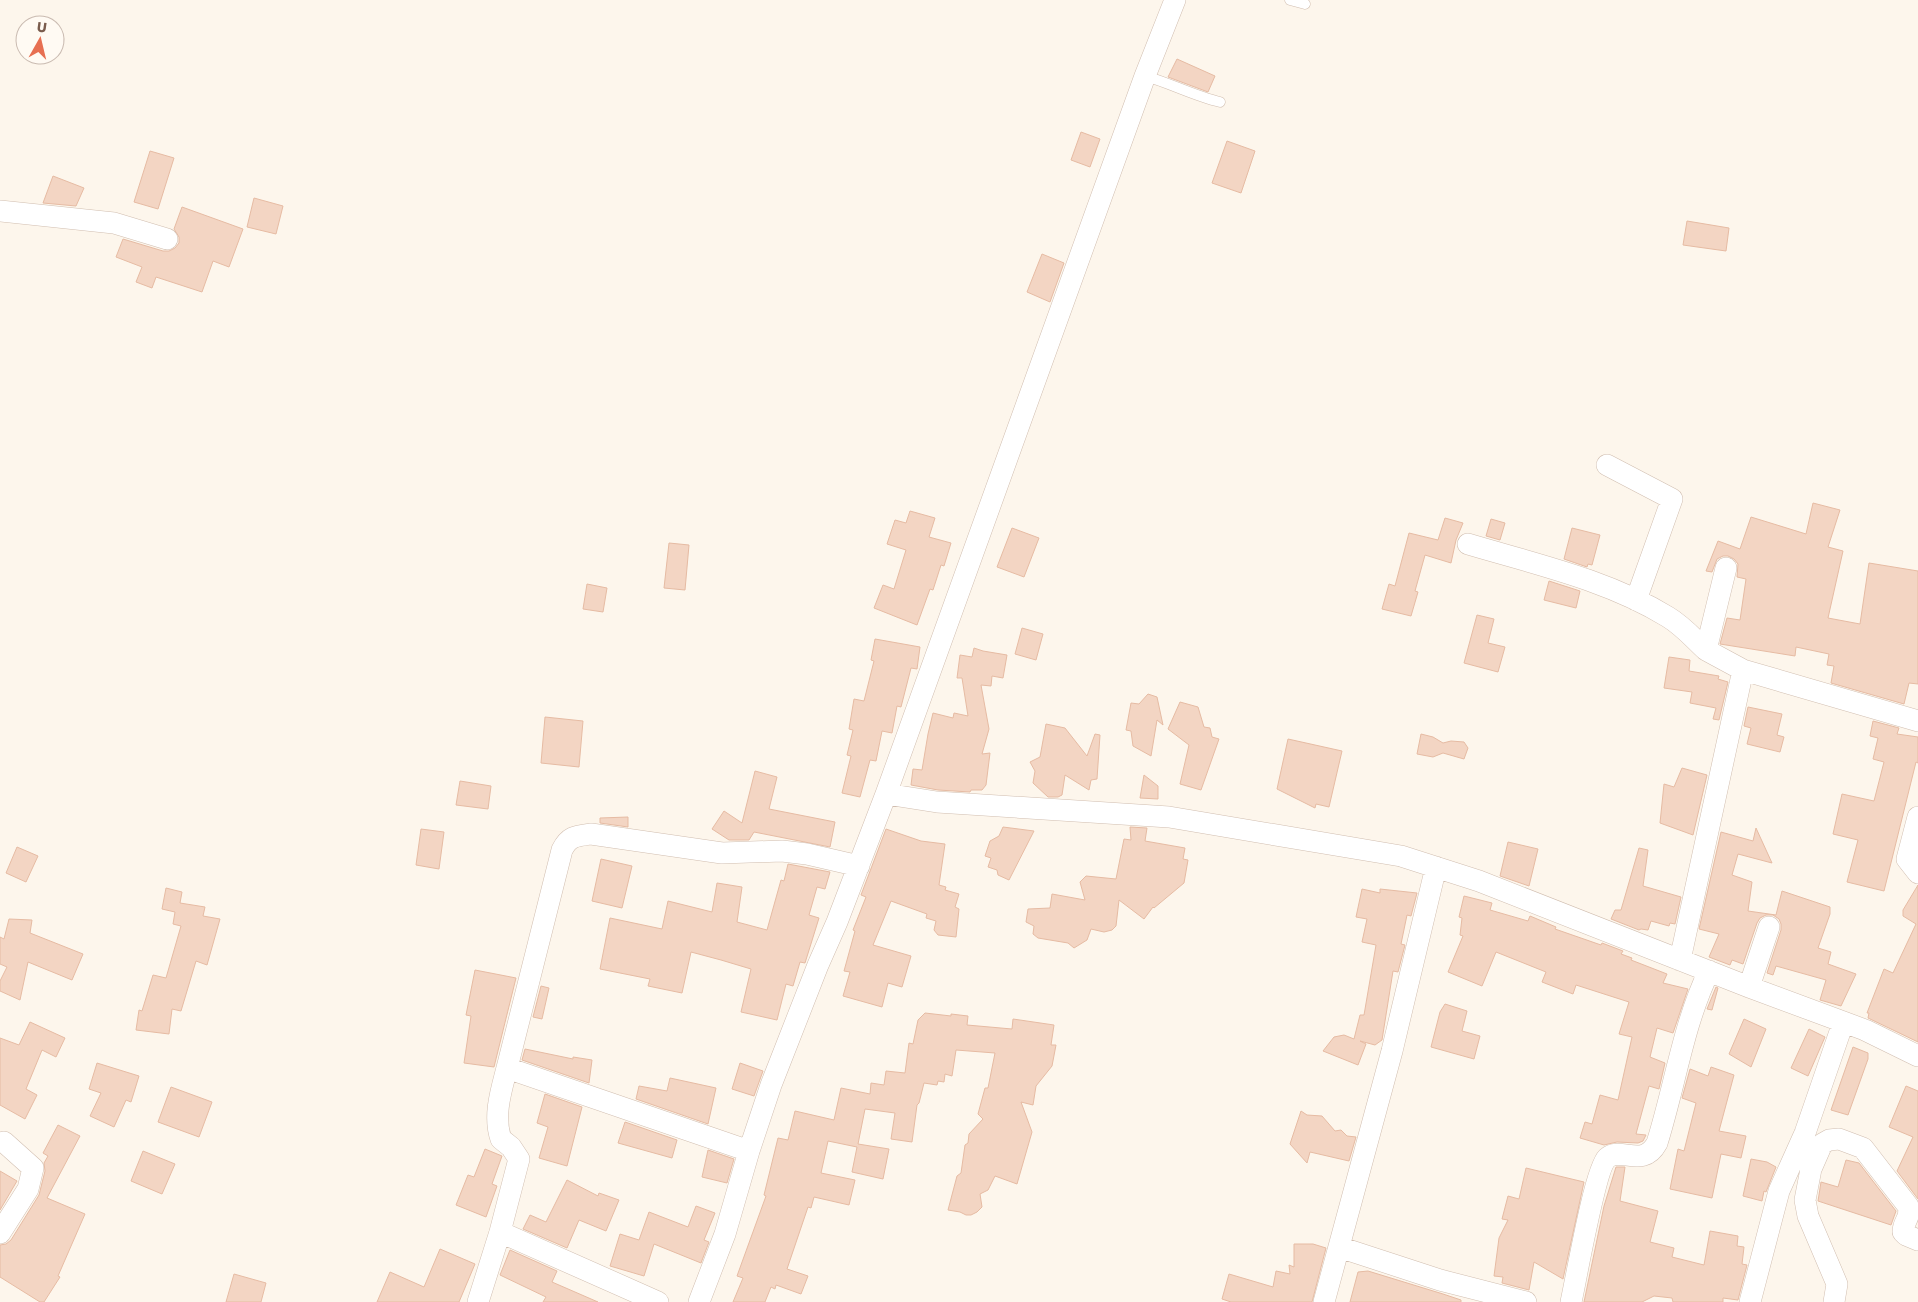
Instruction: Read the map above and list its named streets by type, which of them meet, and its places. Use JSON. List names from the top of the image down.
{
  "north": "top"
}
